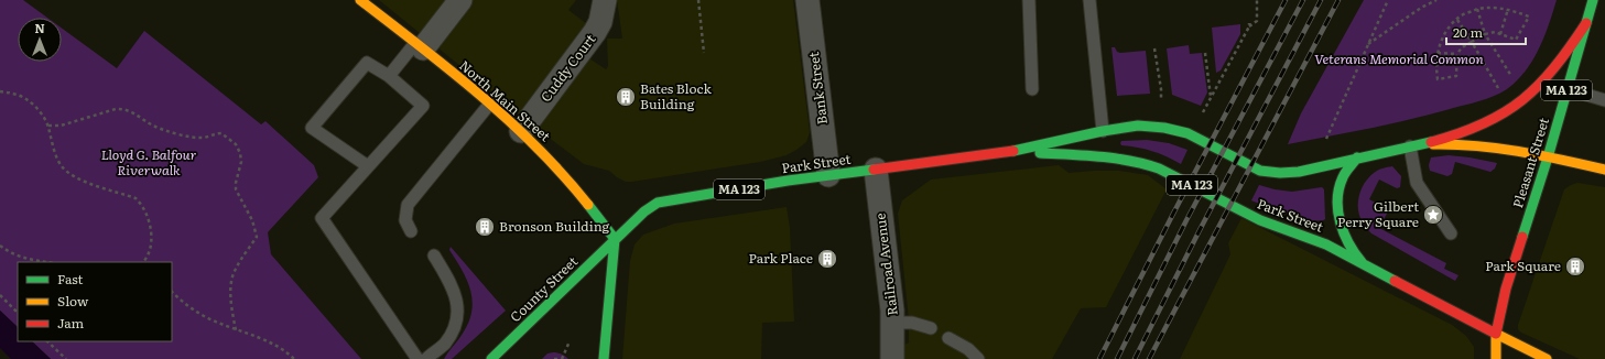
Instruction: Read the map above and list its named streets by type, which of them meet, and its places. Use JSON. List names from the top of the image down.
{
  "streets": {
    "main road": [
      "MA 123",
      "North Main Street",
      "Pleasant Street",
      "Park Street",
      "County Street"
    ],
    "street": ["Cuddy Court", "Bank Street", "Railroad Avenue"]
  },
  "crossings": [
    ["Cuddy Court", "North Main Street"],
    ["Bank Street", "Park Street"],
    ["MA 123", "Pleasant Street"],
    ["MA 123", "Park Street"],
    ["North Main Street", "Park Street"],
    ["North Main Street", "County Street"],
    ["Pleasant Street", "Park Street"],
    ["Park Street", "Railroad Avenue"],
    ["Park Street", "County Street"]
  ],
  "parks": ["Veterans Memorial Common", "Lloyd G. Balfour Riverwalk"],
  "places": {
    "building": [
      "Bates Block Building",
      "Bronson Building",
      "Park Place",
      "Park Square"
    ],
    "place": ["Gilbert Perry Square"]
  },
  "legend": ["Fast", "Slow", "Jam"],
  "scale_bar": "20 m",
  "north": "top"
}
